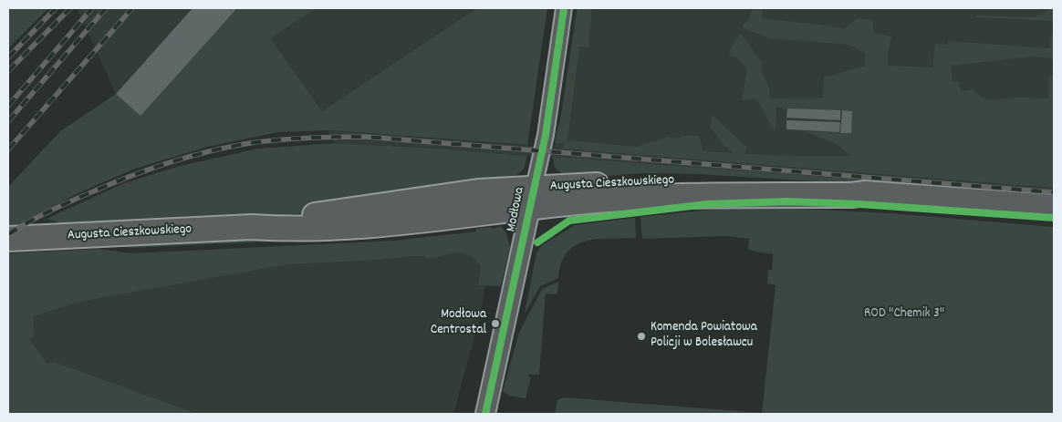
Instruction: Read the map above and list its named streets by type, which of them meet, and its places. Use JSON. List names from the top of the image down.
{
  "streets": {
    "main road": ["Augusta Cieszkowskiego"],
    "street": ["Modłowa"]
  },
  "crossings": [
    ["Augusta Cieszkowskiego", "Modłowa"]
  ],
  "parks": ["ROD \"Chemik 3\""],
  "places": ["Modłowa Centrostal", "Komenda Powiatowa Policji w Bolesławcu"]
}
